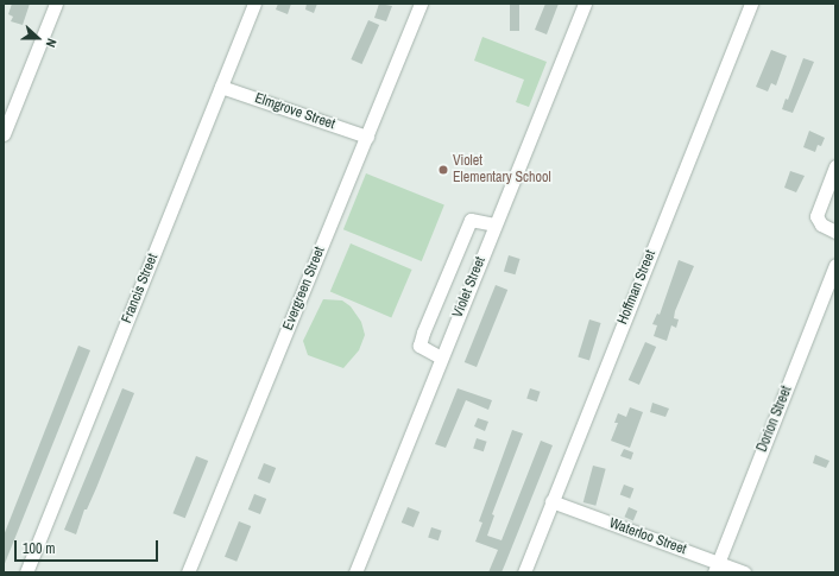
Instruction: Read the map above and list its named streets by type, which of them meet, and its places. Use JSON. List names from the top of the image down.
{
  "streets": {
    "street": [
      "Elmgrove Street",
      "Violet Street",
      "Hoffman Street",
      "Francis Street",
      "Evergreen Street",
      "Dorion Street",
      "Waterloo Street"
    ]
  },
  "crossings": [
    ["Elmgrove Street", "Francis Street"],
    ["Elmgrove Street", "Evergreen Street"],
    ["Hoffman Street", "Waterloo Street"],
    ["Dorion Street", "Waterloo Street"]
  ],
  "places": ["Violet Elementary School"],
  "scale_bar": "100 m",
  "north": "right"
}
